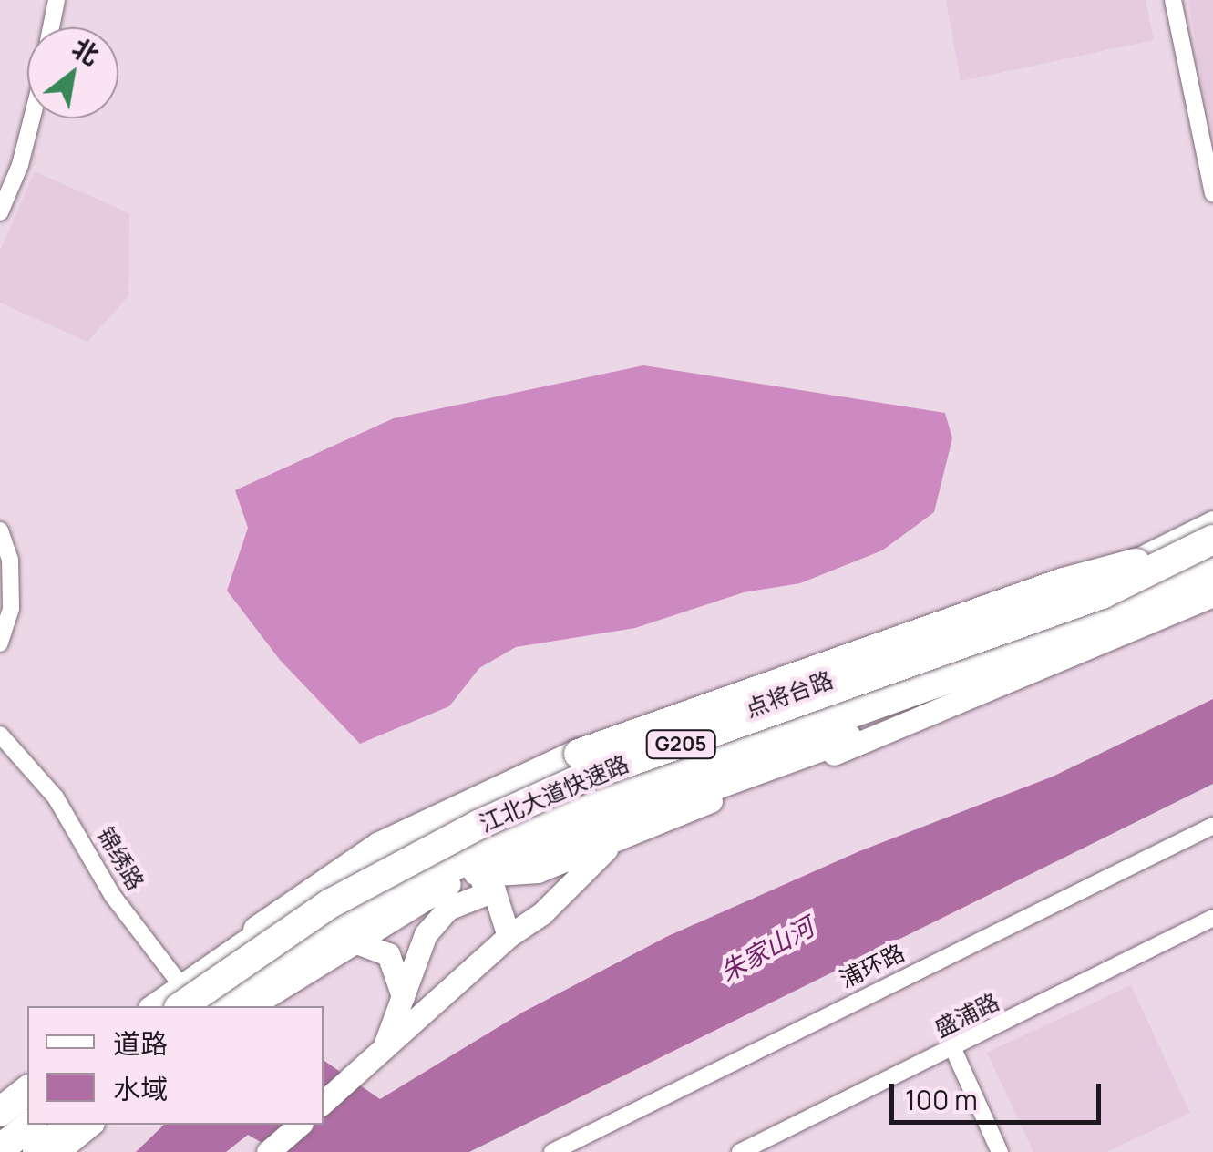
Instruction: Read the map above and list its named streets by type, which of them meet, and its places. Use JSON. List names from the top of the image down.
{
  "streets": {
    "highway": ["G205", "江北大道快速路"],
    "main road": ["点将台路"],
    "street": ["锦绣路", "浦环路", "盛浦路"]
  },
  "crossings": [
    ["点将台路", "江北大道快速路"],
    ["点将台路", "锦绣路"],
    ["江北大道快速路", "锦绣路"]
  ],
  "water": ["朱家山河"],
  "legend": ["道路", "水域"],
  "scale_bar": "100 m",
  "north": "top right"
}
